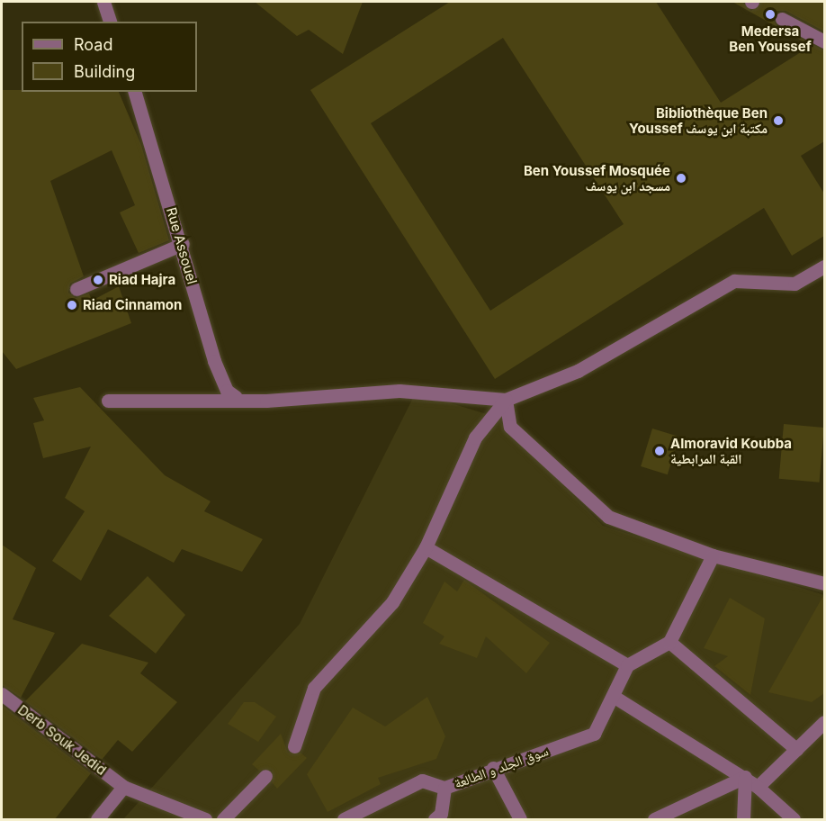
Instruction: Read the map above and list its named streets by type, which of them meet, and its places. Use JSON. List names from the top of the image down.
{
  "streets": {
    "street": ["Rue Assouel", "Derb Souk Jedid", "سوق الجلد و الطالعة"]
  },
  "places": [
    "Medersa Ben Youssef",
    "Bibliothèque Ben Youssef مكتبة ابن يوسف",
    "Ben Youssef Mosquée مسجد ابن يوسف",
    "Riad Hajra",
    "Riad Cinnamon",
    "Almoravid Koubba القبة المرابطية"
  ],
  "legend": ["Road", "Building"]
}
